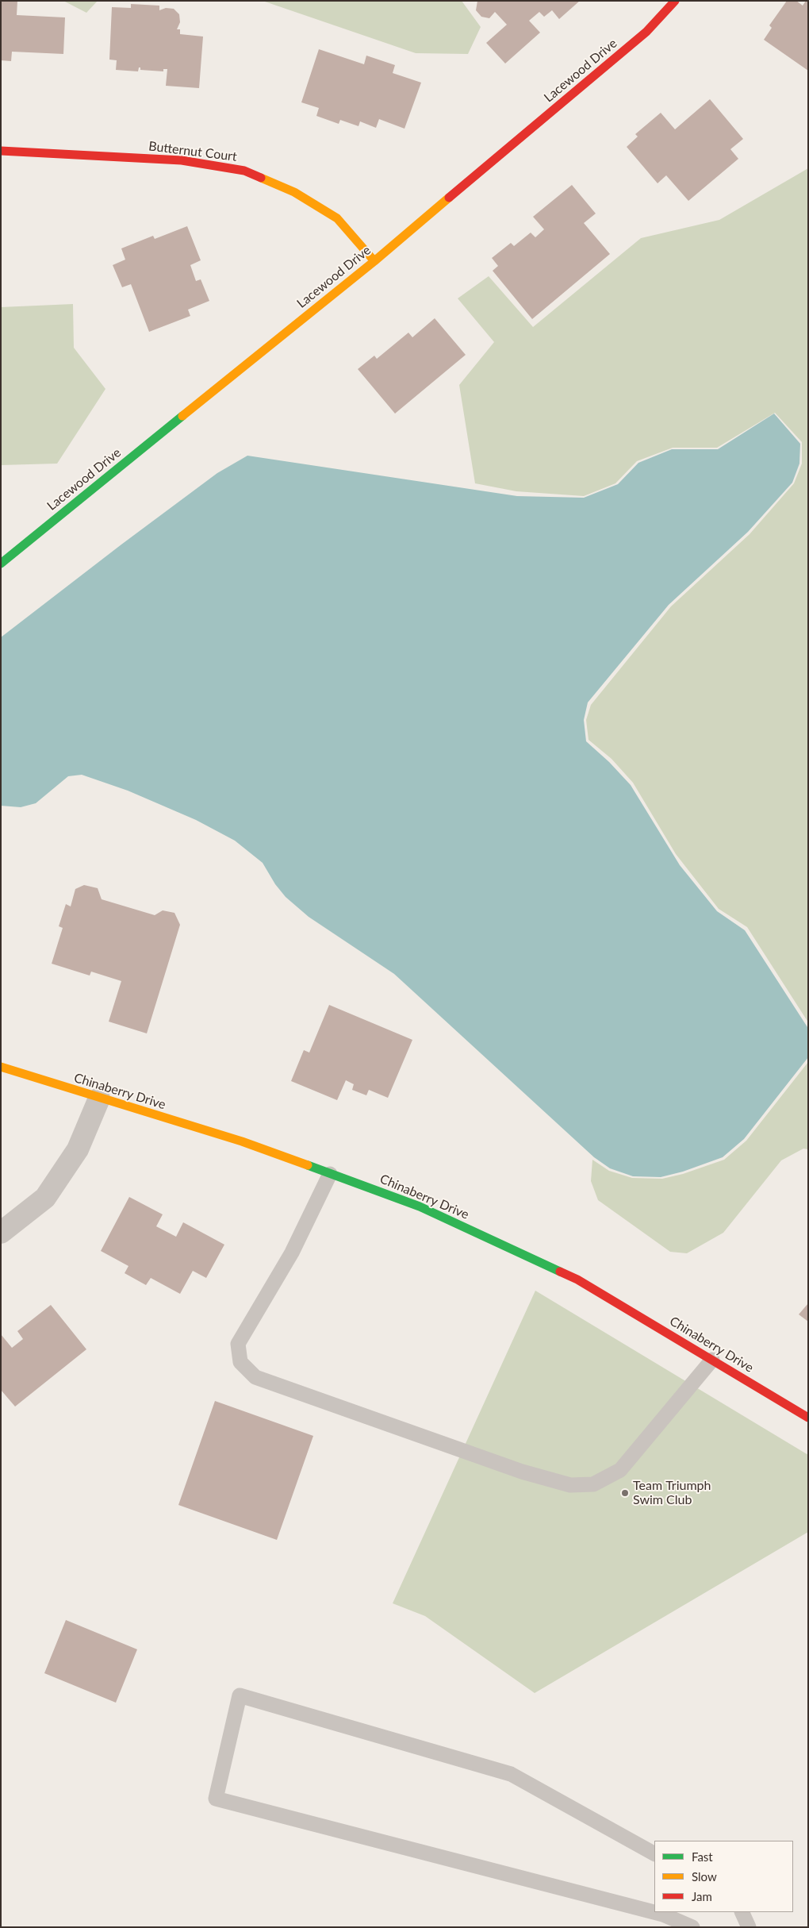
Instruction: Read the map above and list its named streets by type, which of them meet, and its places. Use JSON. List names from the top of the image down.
{
  "streets": {
    "street": ["Lacewood Drive", "Butternut Court", "Chinaberry Drive"]
  },
  "crossings": [
    ["Lacewood Drive", "Butternut Court"]
  ],
  "places": ["Team Triumph Swim Club"],
  "legend": ["Fast", "Slow", "Jam"]
}
